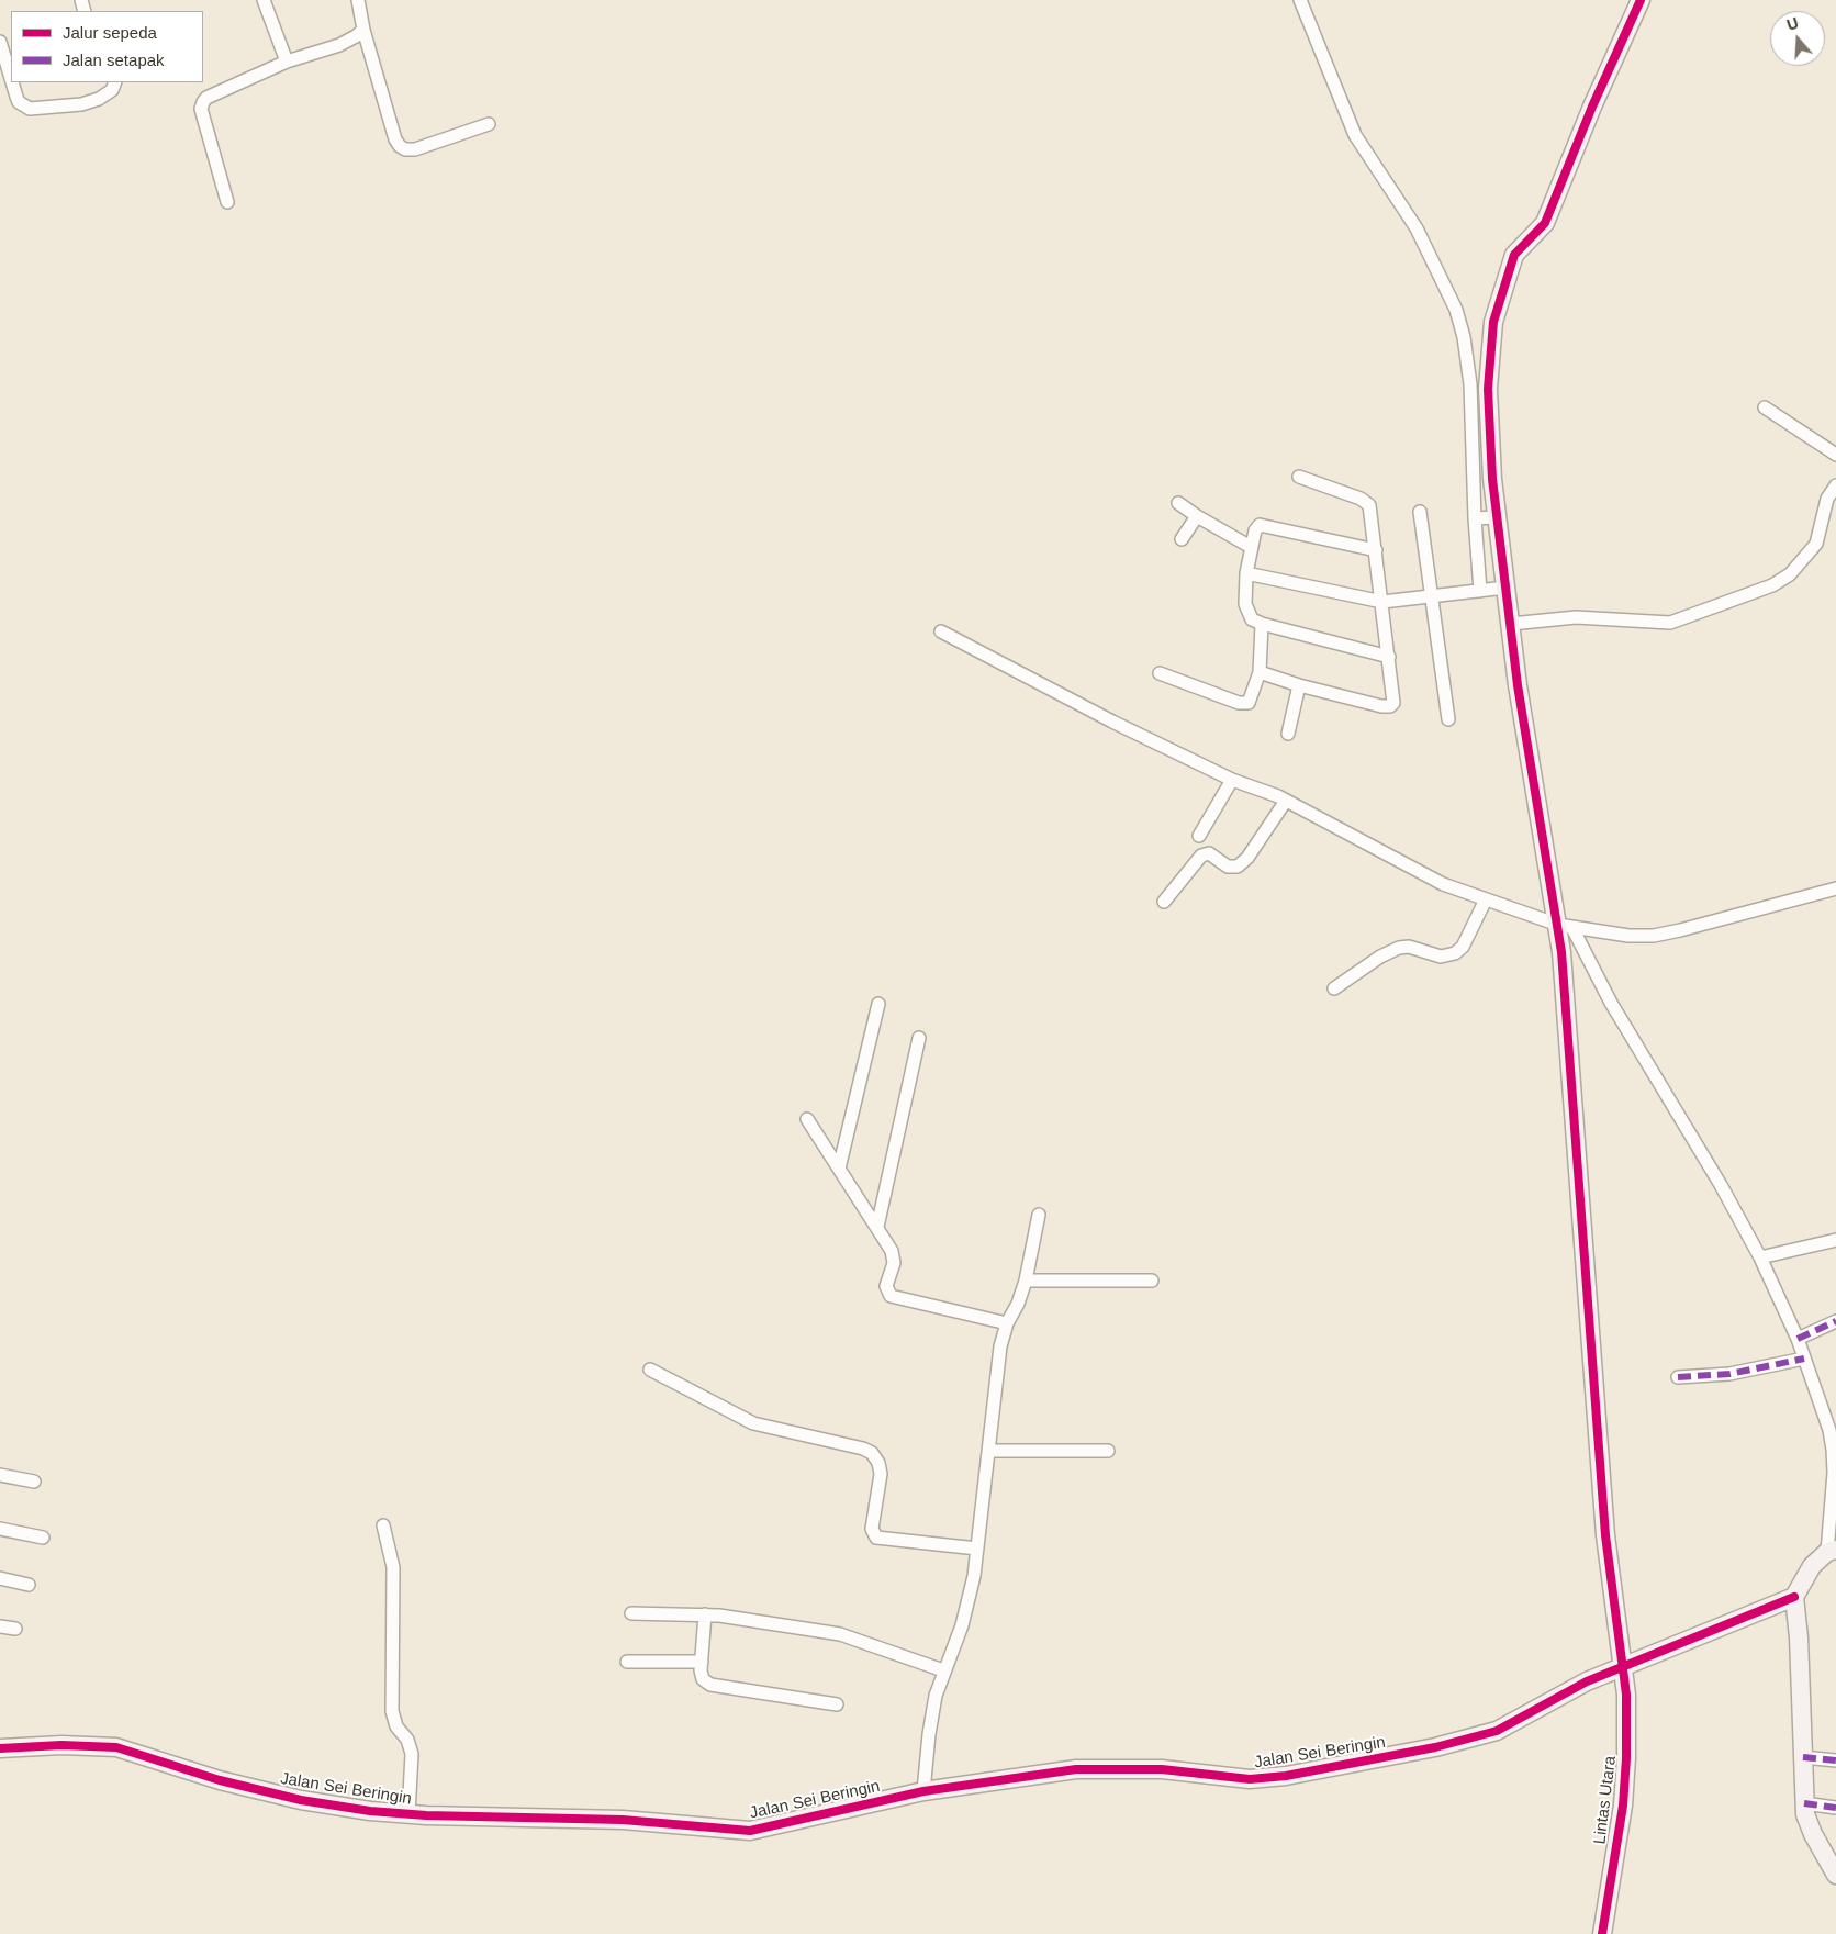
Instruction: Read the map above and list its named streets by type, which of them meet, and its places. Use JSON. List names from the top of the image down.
{
  "streets": {
    "street": ["Jalan Sei Beringin", "Lintas Utara"]
  },
  "crossings": [
    ["Jalan Sei Beringin", "Lintas Utara"]
  ],
  "legend": ["Jalur sepeda", "Jalan setapak"],
  "north": "top"
}
